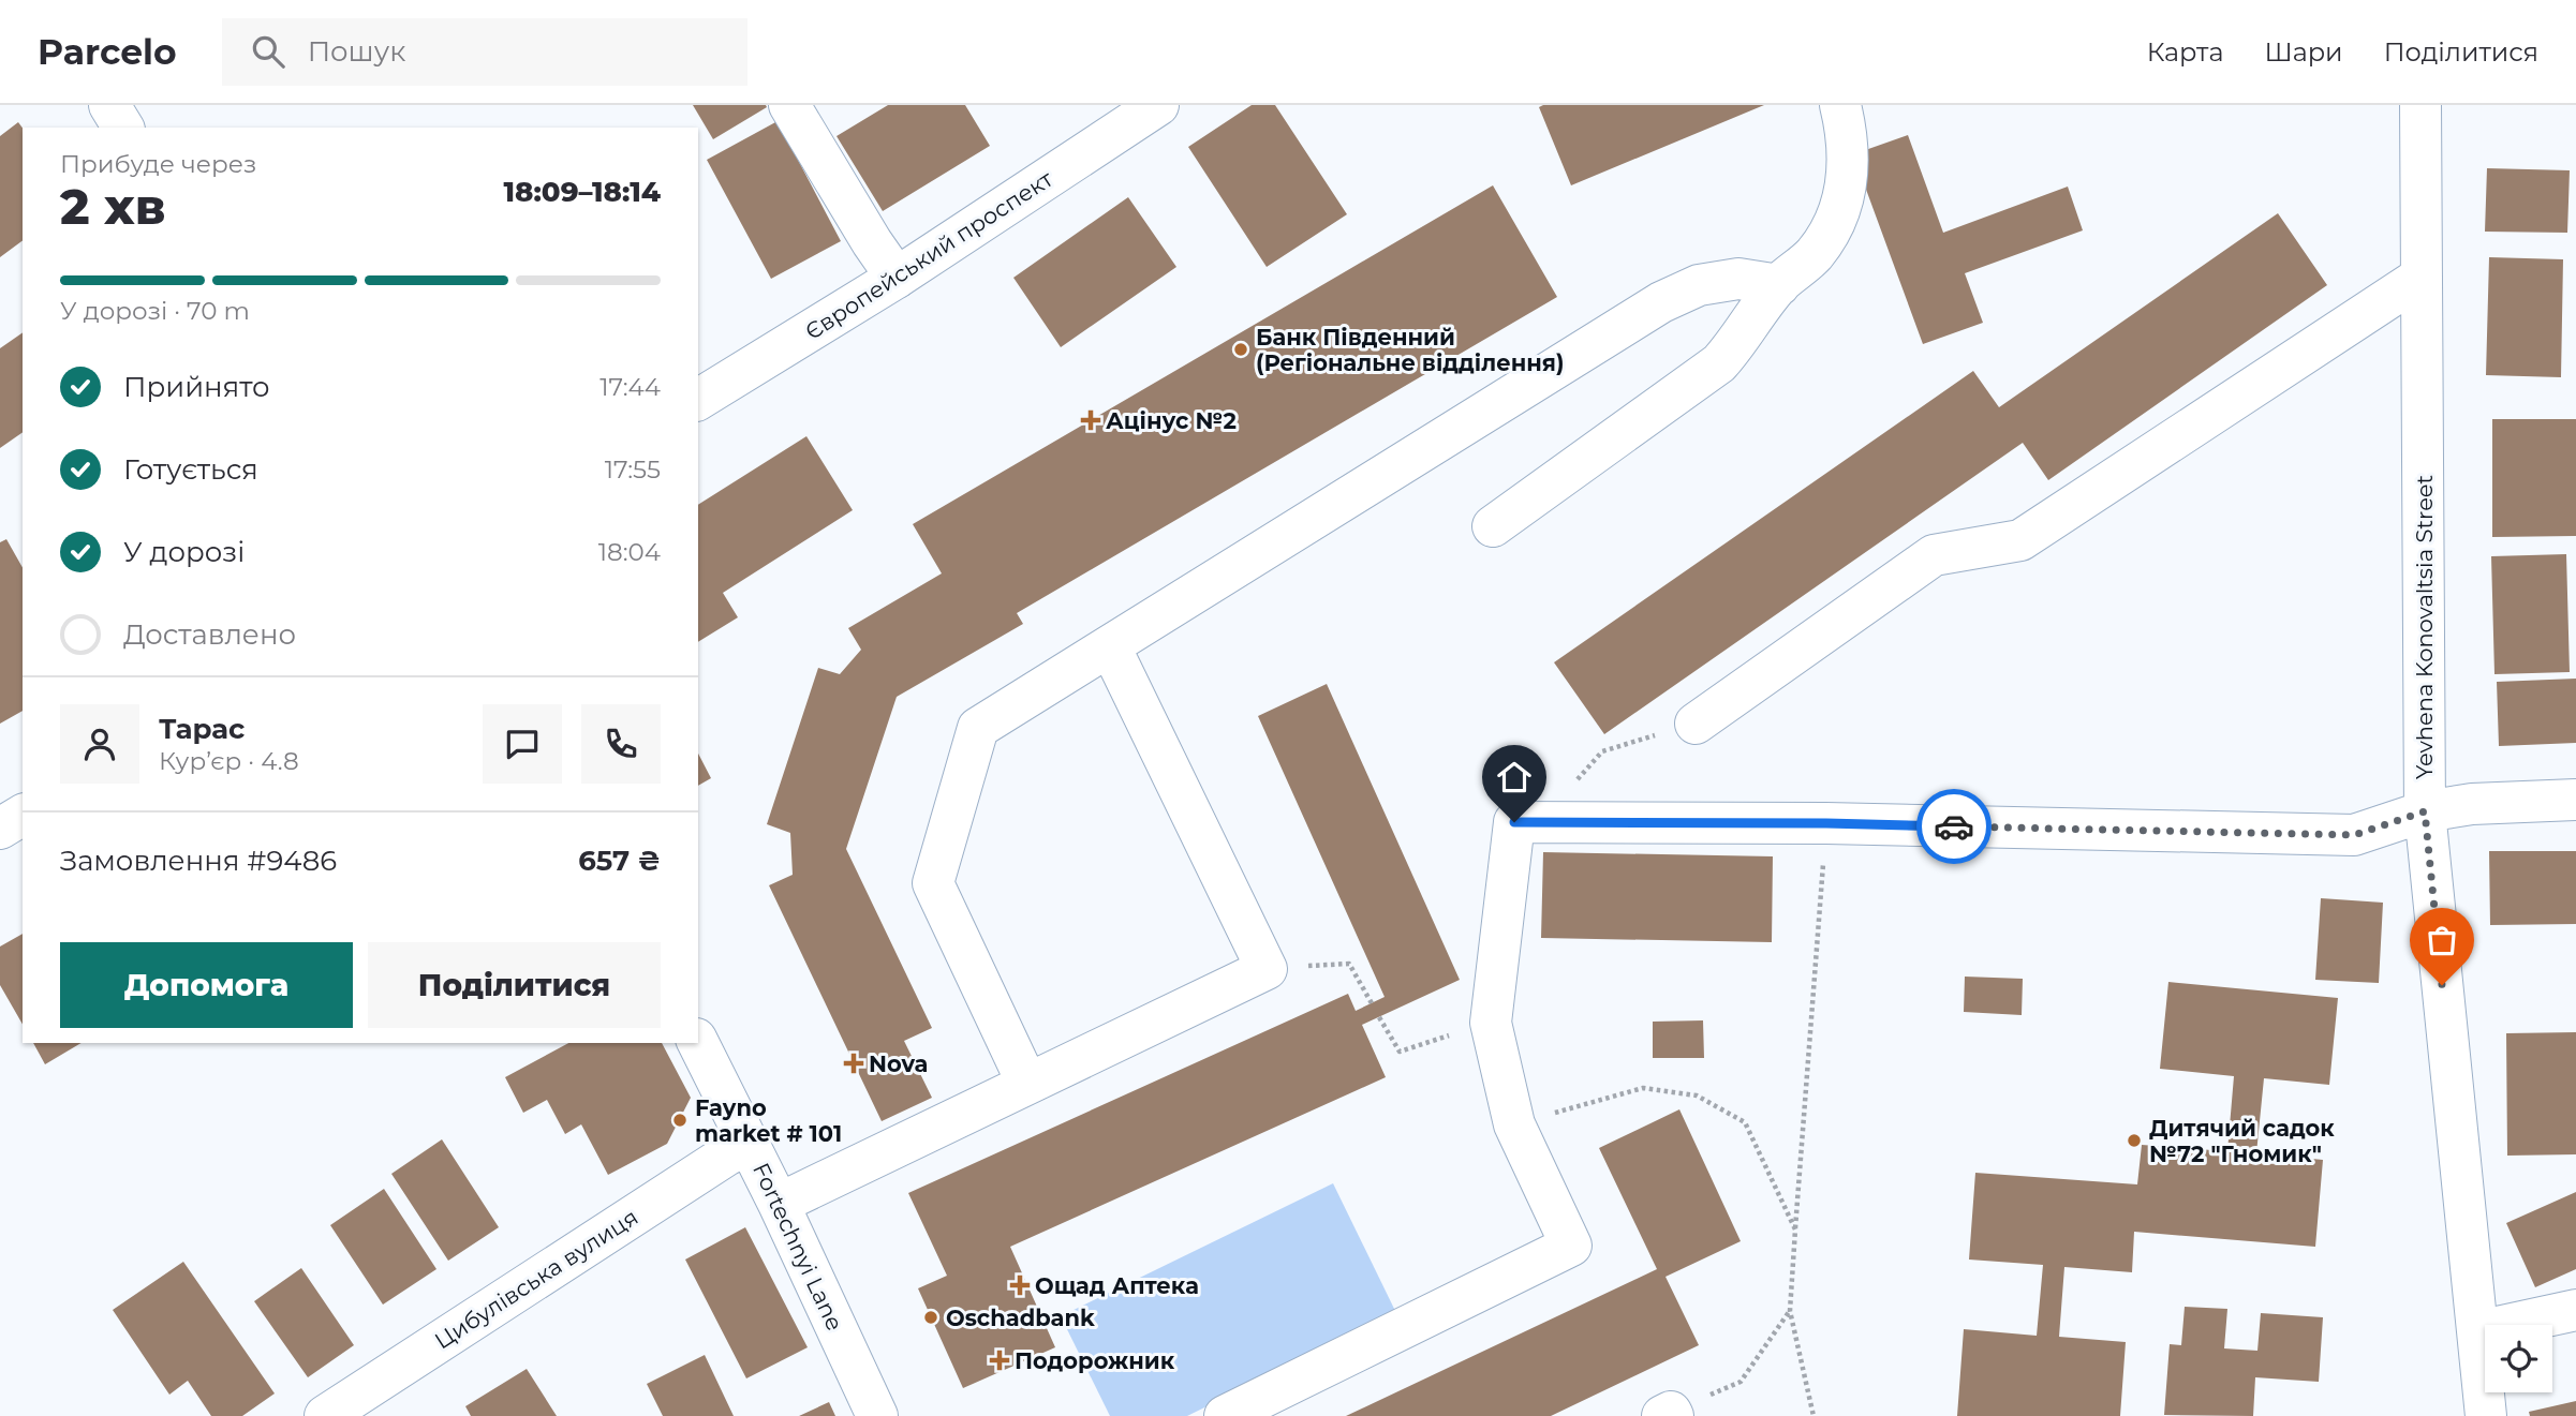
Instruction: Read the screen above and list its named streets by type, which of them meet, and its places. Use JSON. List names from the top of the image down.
{
  "streets": {
    "street": [
      "Європейський проспект",
      "Yevhena Konovaltsia Street",
      "Fortechnyi Lane",
      "Цибулівська вулиця"
    ]
  },
  "crossings": [
    ["Fortechnyi Lane", "Цибулівська вулиця"]
  ],
  "places": {
    "other": [
      "Банк Південний (Регіональне відділення)",
      "Fayno market # 101",
      "Дитячий садок №72 \"Гномик\"",
      "Oschadbank"
    ],
    "health": [
      "Ацінус №2",
      "Nova",
      "Ощад Аптека",
      "Подорожник"
    ]
  },
  "page": {
    "header": "Parcelo",
    "search": "Пошук",
    "nav": ["Карта", "Шари", "Поділитися"],
    "heading": ["2 хв", "Прибуде через", "18:09–18:14"],
    "panel": [
      "Тарас",
      "Кур’єр · 4.8",
      "Замовлення #9486",
      "657 ₴"
    ],
    "bar": "У дорозі · 70 m",
    "list": [
      ["Прийнято", "17:44"],
      ["Готується", "17:55"],
      ["У дорозі", "18:04"],
      "Доставлено"
    ],
    "buttons": ["Допомога", "Поділитися"]
  }
}
